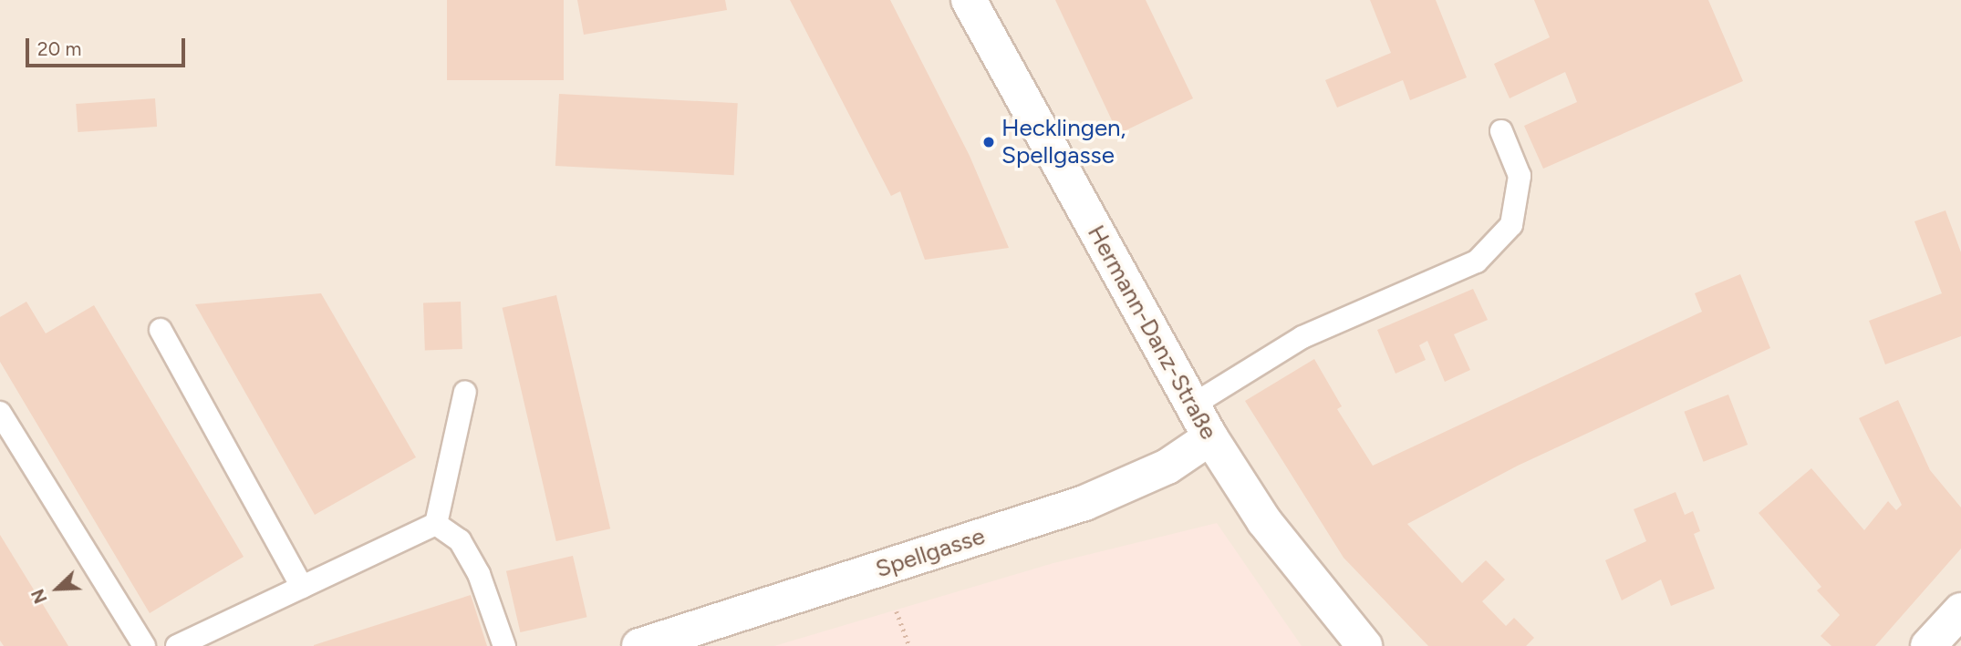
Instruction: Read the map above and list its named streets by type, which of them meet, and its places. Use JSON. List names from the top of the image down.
{
  "streets": {
    "street": ["Hermann-Danz-Straße", "Spellgasse"]
  },
  "crossings": [
    ["Hermann-Danz-Straße", "Spellgasse"]
  ],
  "places": ["Hecklingen, Spellgasse"],
  "scale_bar": "20 m",
  "north": "bottom left"
}
